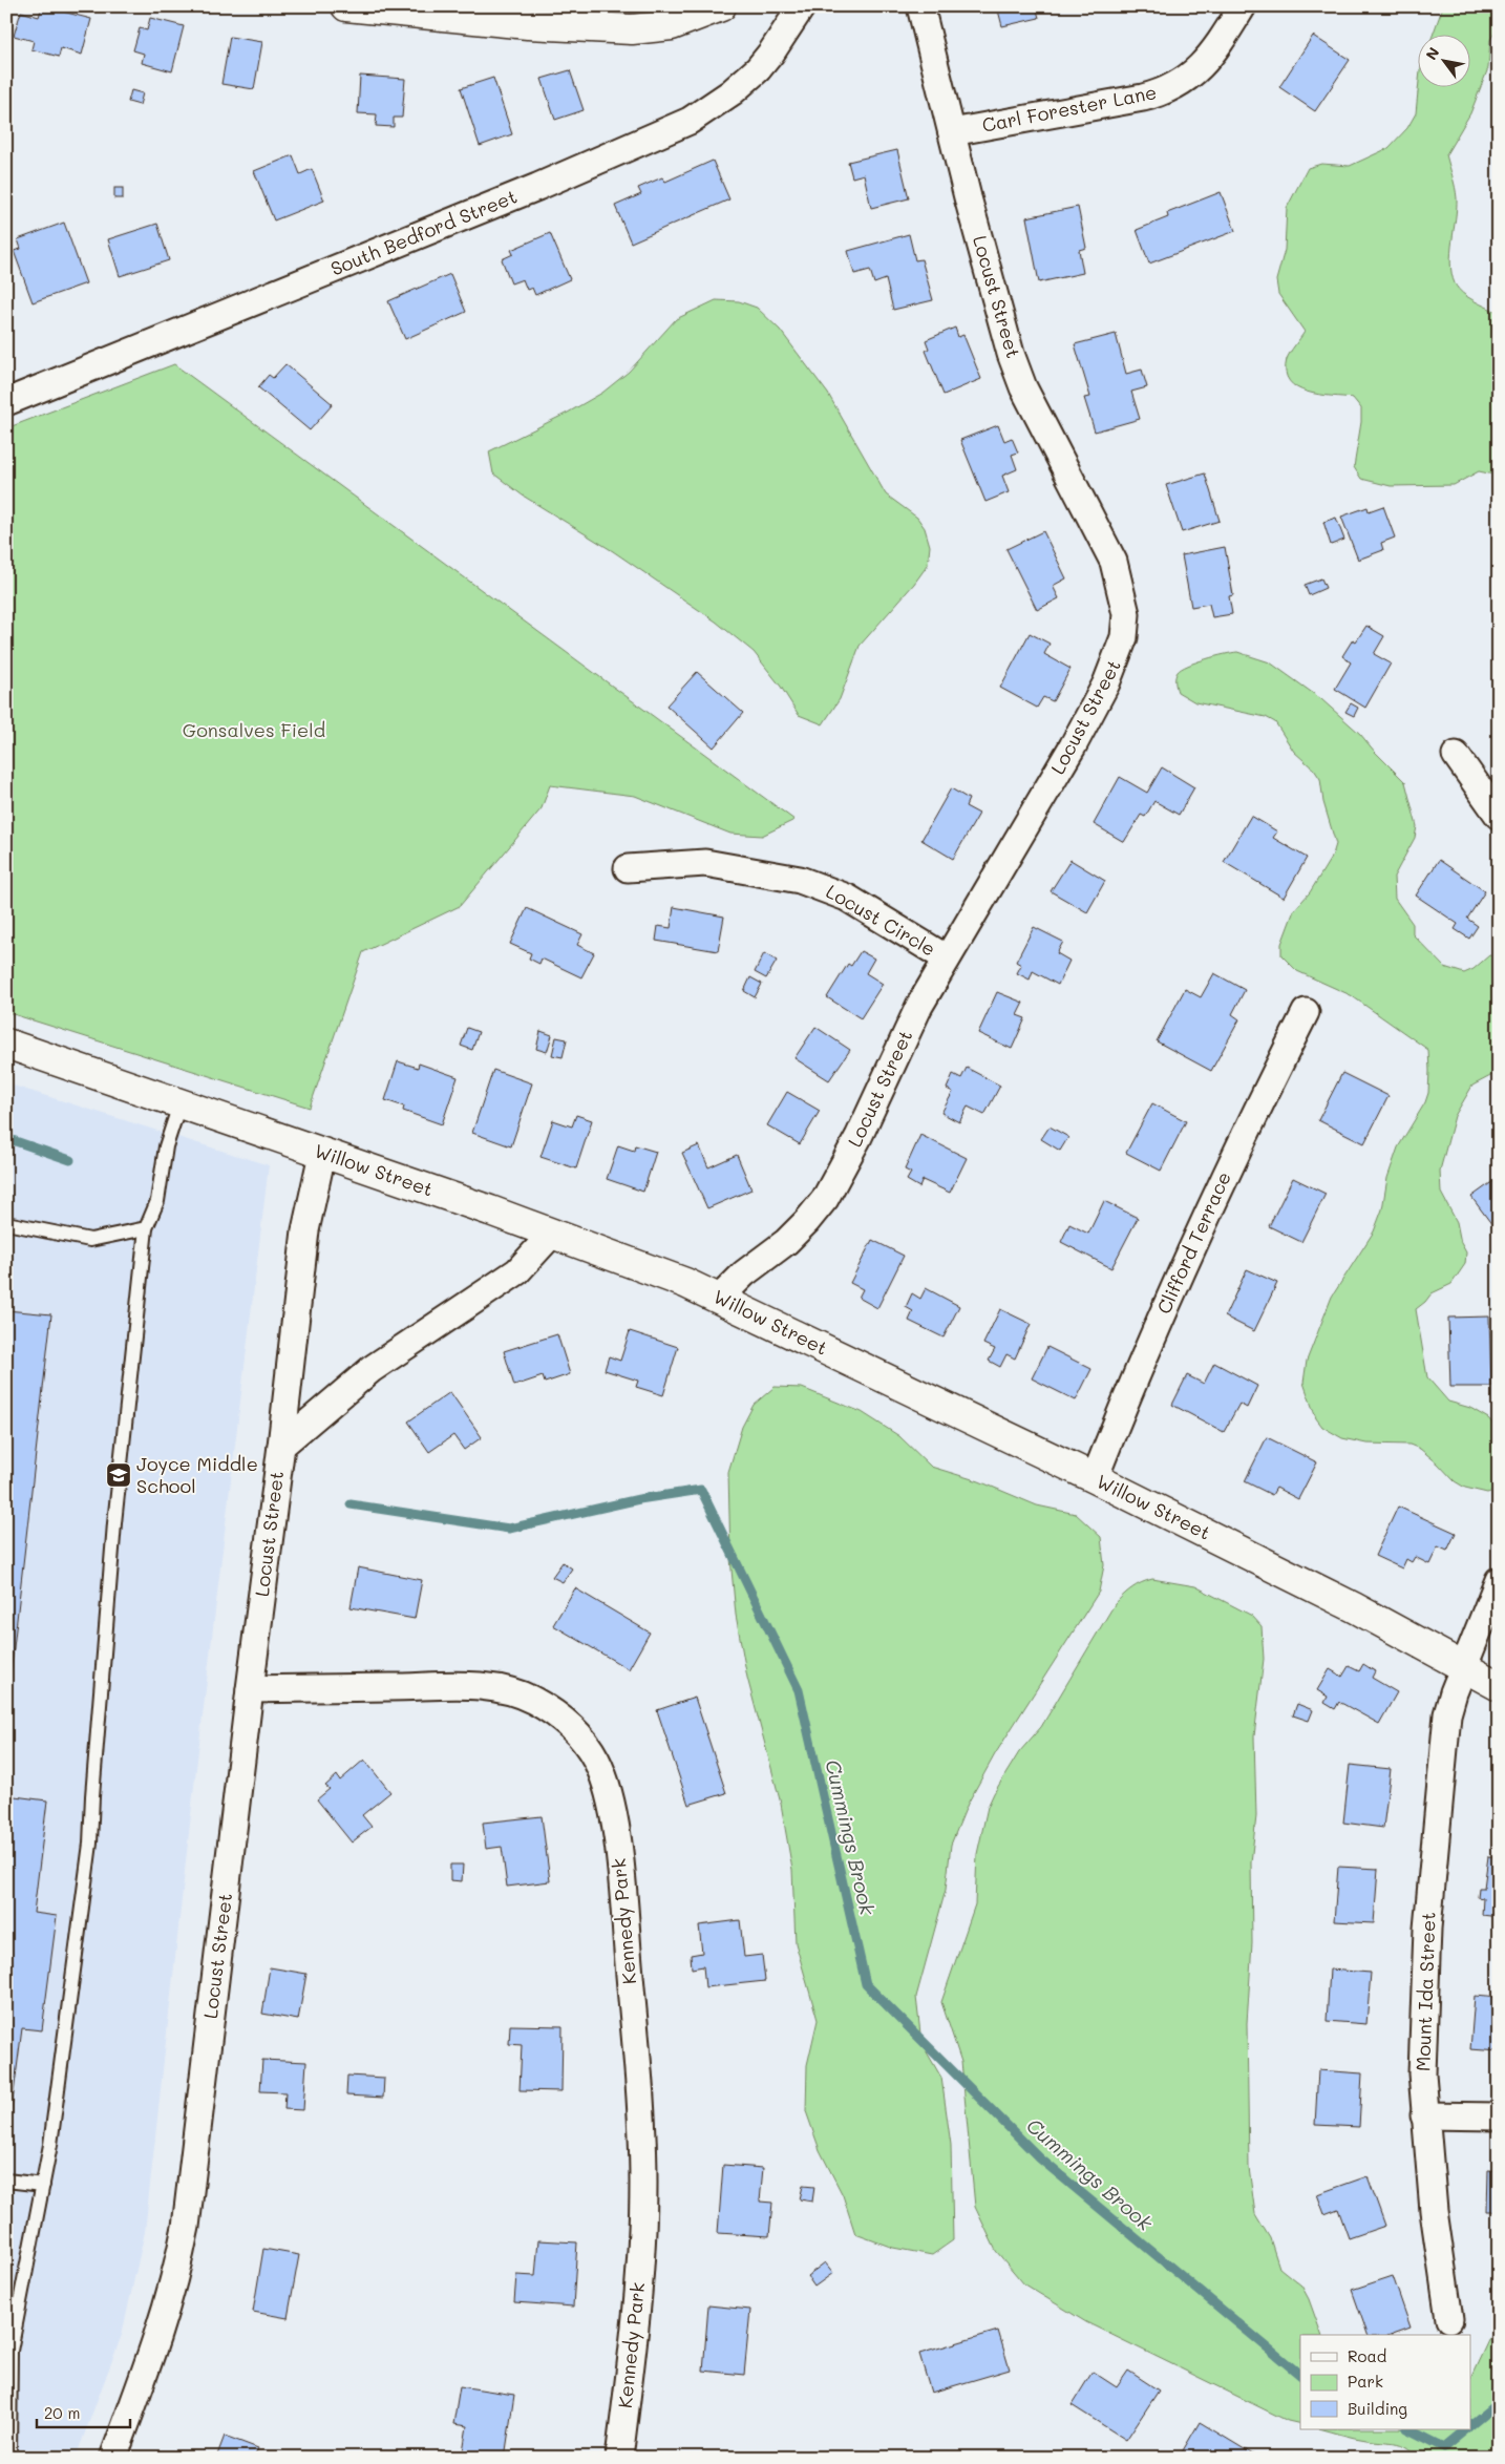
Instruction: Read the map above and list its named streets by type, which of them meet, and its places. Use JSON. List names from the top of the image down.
{
  "streets": {
    "street": [
      "Carl Forester Lane",
      "South Bedford Street",
      "Locust Street",
      "Locust Circle",
      "Willow Street",
      "Clifford Terrace",
      "Kennedy Park",
      "Mount Ida Street"
    ]
  },
  "crossings": [
    ["Carl Forester Lane", "Locust Street"],
    ["Locust Street", "Locust Circle"],
    ["Locust Street", "Willow Street"],
    ["Locust Street", "Kennedy Park"],
    ["Willow Street", "Clifford Terrace"],
    ["Willow Street", "Mount Ida Street"]
  ],
  "water": ["Cummings Brook"],
  "parks": ["Gonsalves Field"],
  "places": {
    "school or university": ["Joyce Middle School"]
  },
  "legend": ["Road", "Park", "Building"],
  "scale_bar": "20 m",
  "north": "top left"
}
